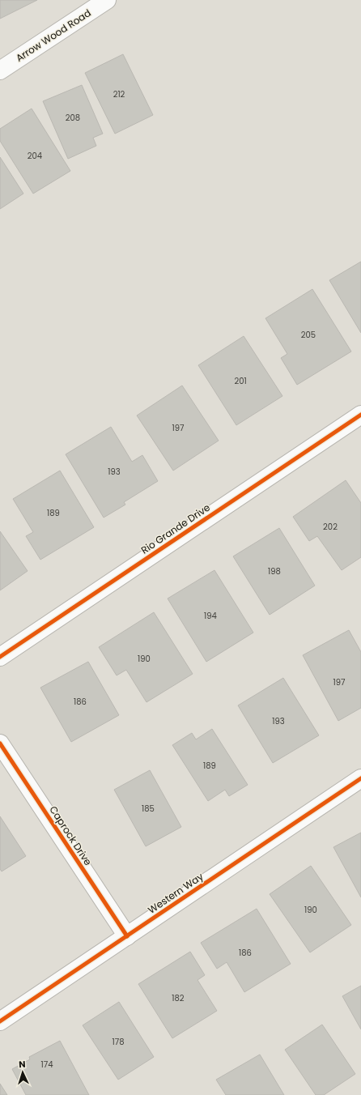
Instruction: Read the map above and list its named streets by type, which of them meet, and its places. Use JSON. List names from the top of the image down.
{
  "streets": {
    "street": [
      "Arrow Wood Road",
      "Rio Grande Drive",
      "Caprock Drive",
      "Western Way"
    ]
  },
  "crossings": [
    ["Caprock Drive", "Western Way"]
  ],
  "house_numbers": [
    "212",
    "208",
    "204",
    "205",
    "201",
    "197",
    "193",
    "189",
    "202",
    "198",
    "194",
    "190",
    "197",
    "186",
    "193",
    "189",
    "185",
    "190",
    "186",
    "182",
    "178",
    "174"
  ],
  "north": "top"
}
